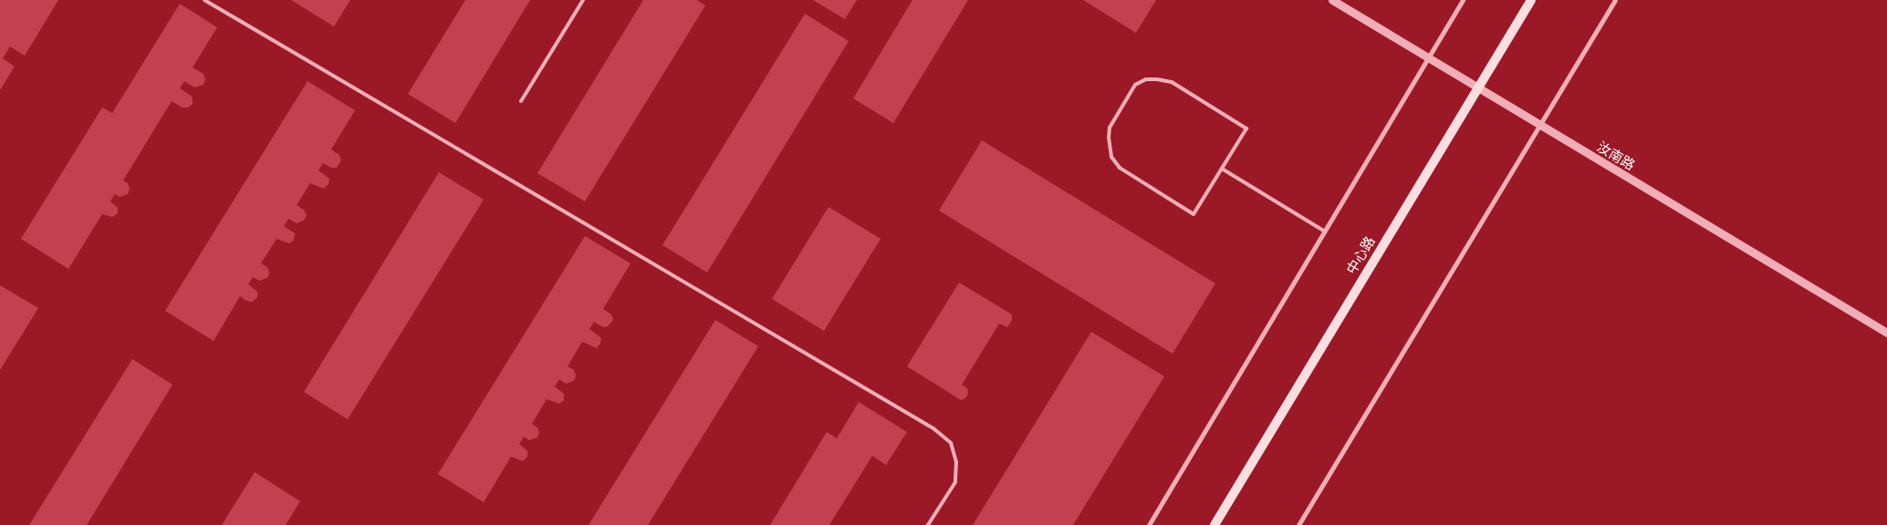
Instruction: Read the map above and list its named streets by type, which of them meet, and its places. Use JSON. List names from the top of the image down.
{
  "streets": {
    "main road": ["中心路"],
    "street": ["汝南路"]
  },
  "crossings": [
    ["汝南路", "中心路"]
  ]
}
